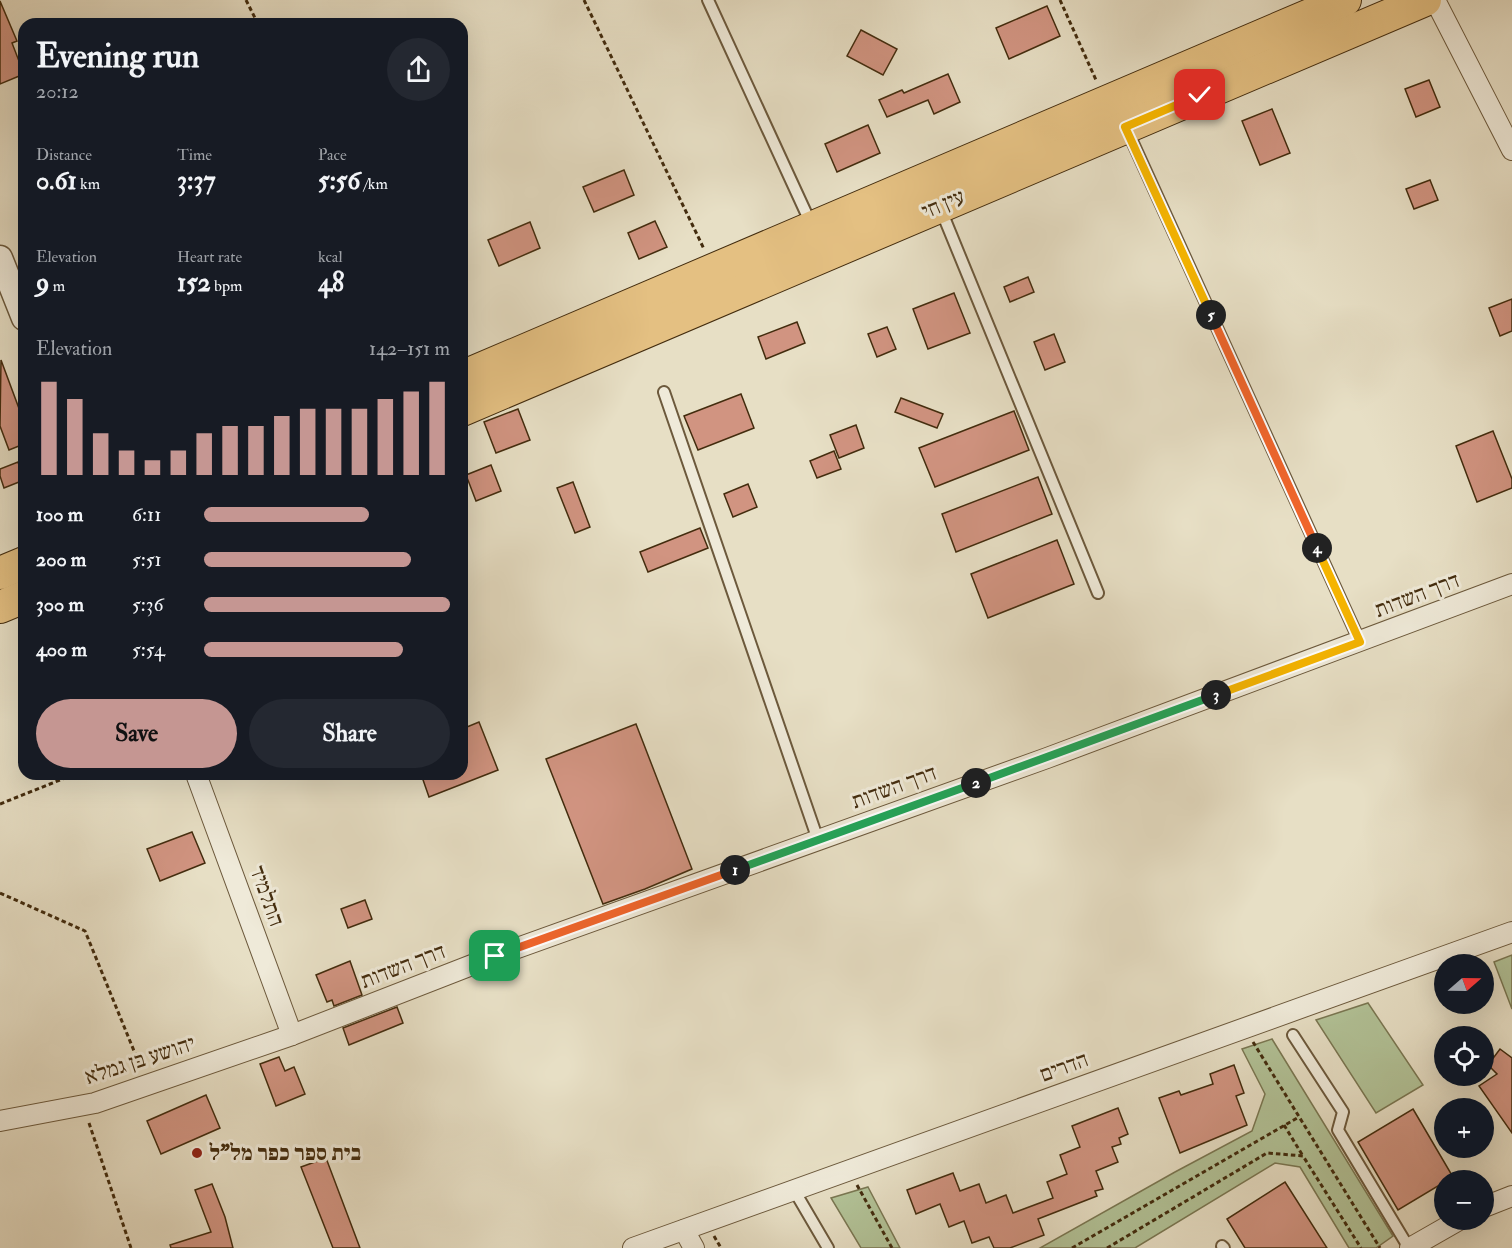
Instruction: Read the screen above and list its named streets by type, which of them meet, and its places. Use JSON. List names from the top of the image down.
{
  "streets": {
    "main road": ["עין חי"],
    "street": [
      "דרך השדות",
      "התלמיד",
      "יהושע בן גמלא",
      "הדרים"
    ]
  },
  "crossings": [
    ["דרך השדות", "התלמיד"],
    ["דרך השדות", "יהושע בן גמלא"],
    ["התלמיד", "יהושע בן גמלא"]
  ],
  "places": ["בית ספר כפר מל\"ל"],
  "north": "right",
  "page": {
    "heading": ["Evening run", "20:12"],
    "stats": [
      ["Distance", "0.61 km"],
      ["Time", "3:37"],
      ["Pace", "5:56 /km"],
      ["Elevation", "9 m"],
      ["Heart rate", "152 bpm"],
      ["kcal", "48"]
    ],
    "pins": [
      "5",
      "4",
      "3",
      "2",
      "1"
    ],
    "chart": ["Elevation", "142–151 m"],
    "list": [
      {
        "name": "100 m",
        "note": "6:11"
      },
      {
        "name": "200 m",
        "note": "5:51"
      },
      {
        "name": "300 m",
        "note": "5:36"
      },
      {
        "name": "400 m",
        "note": "5:54"
      }
    ],
    "buttons": ["Save", "Share"],
    "map_buttons": ["+", "−"]
  }
}
